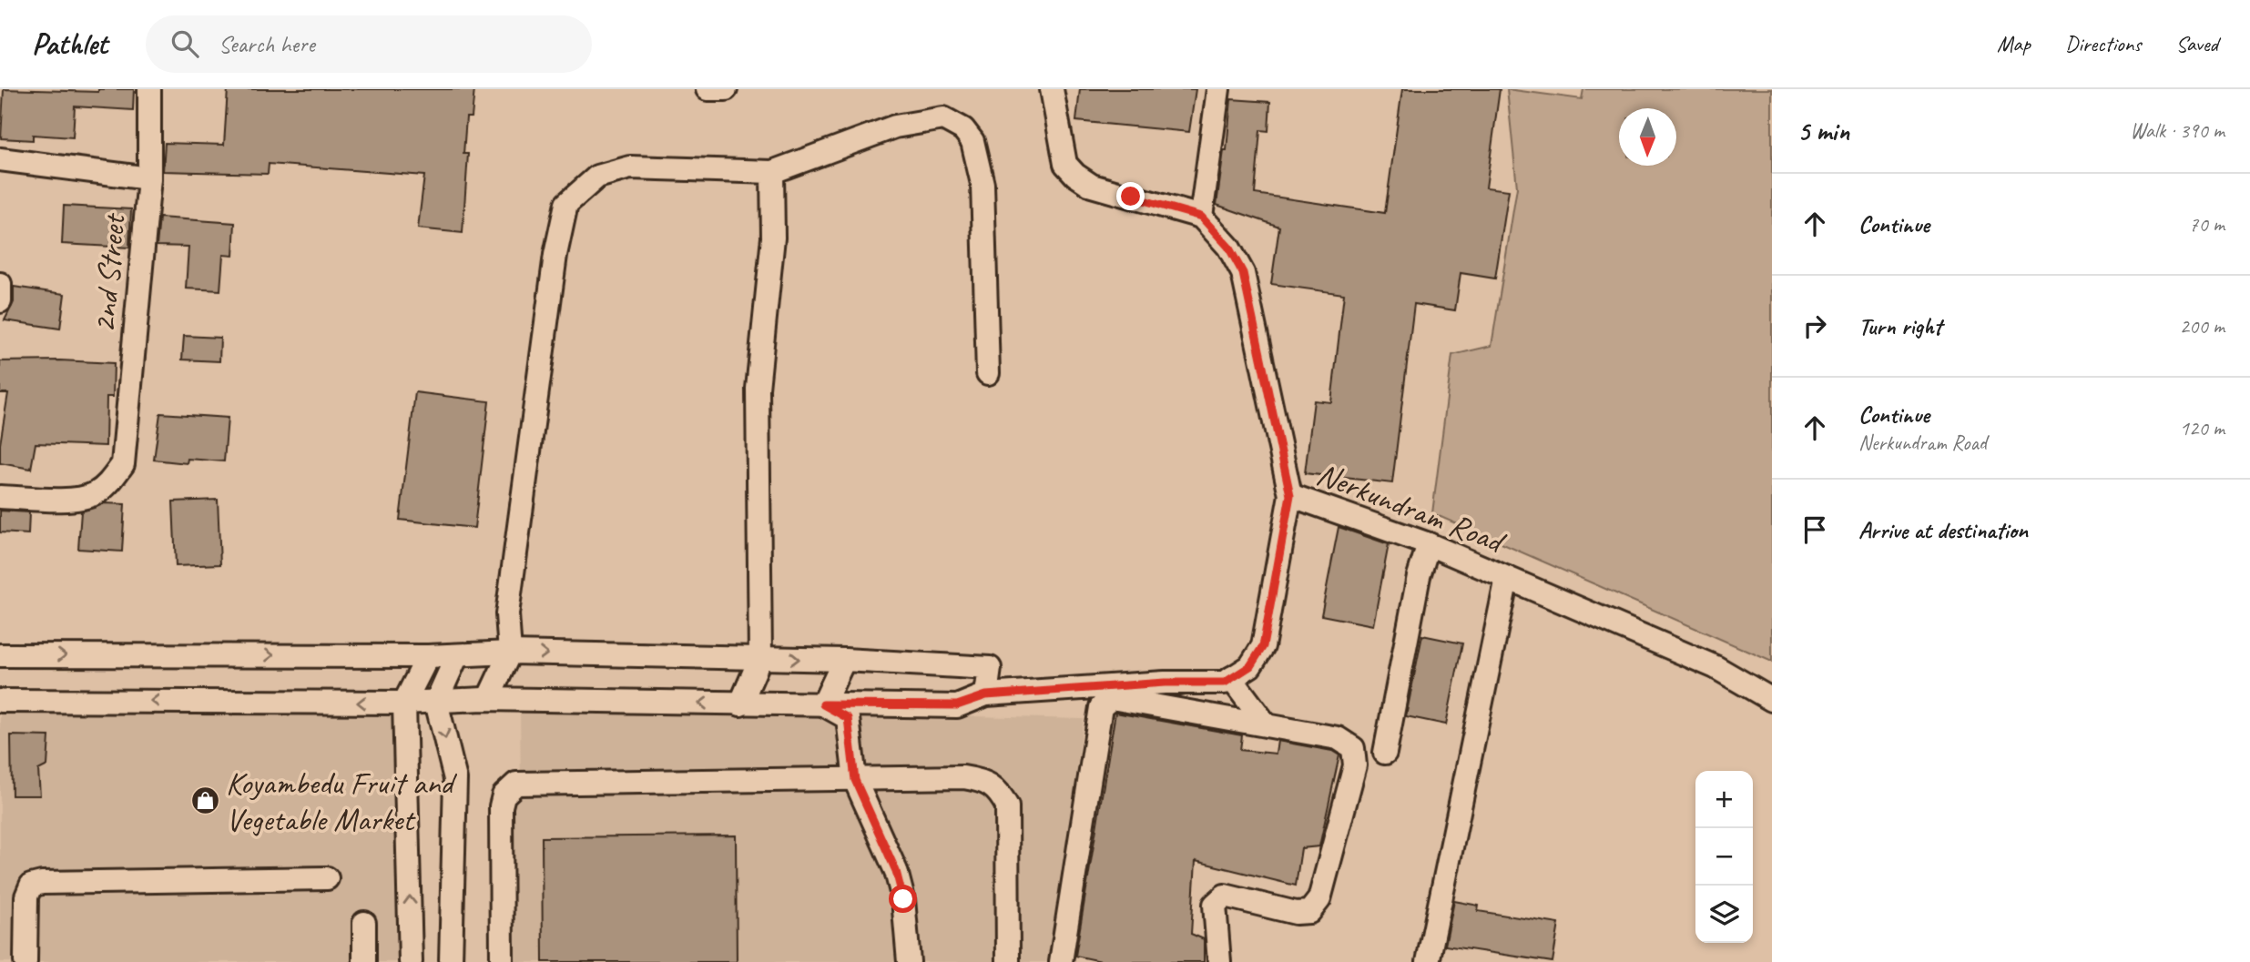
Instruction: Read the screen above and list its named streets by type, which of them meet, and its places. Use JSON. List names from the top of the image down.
{
  "streets": {
    "street": ["2nd Street", "Nerkundram Road"]
  },
  "places": {
    "shop": ["Koyambedu Fruit and Vegetable Market"]
  },
  "north": "bottom",
  "page": {
    "header": "Pathlet",
    "search": "Search here",
    "nav": ["Map", "Directions", "Saved"],
    "heading": ["5 min", "Walk · 390 m"],
    "list": [
      ["Continue", "70 m"],
      ["Turn right", "200 m"],
      ["Continue", "Nerkundram Road", "120 m"],
      "Arrive at destination"
    ],
    "map_buttons": ["+", "−"]
  }
}
